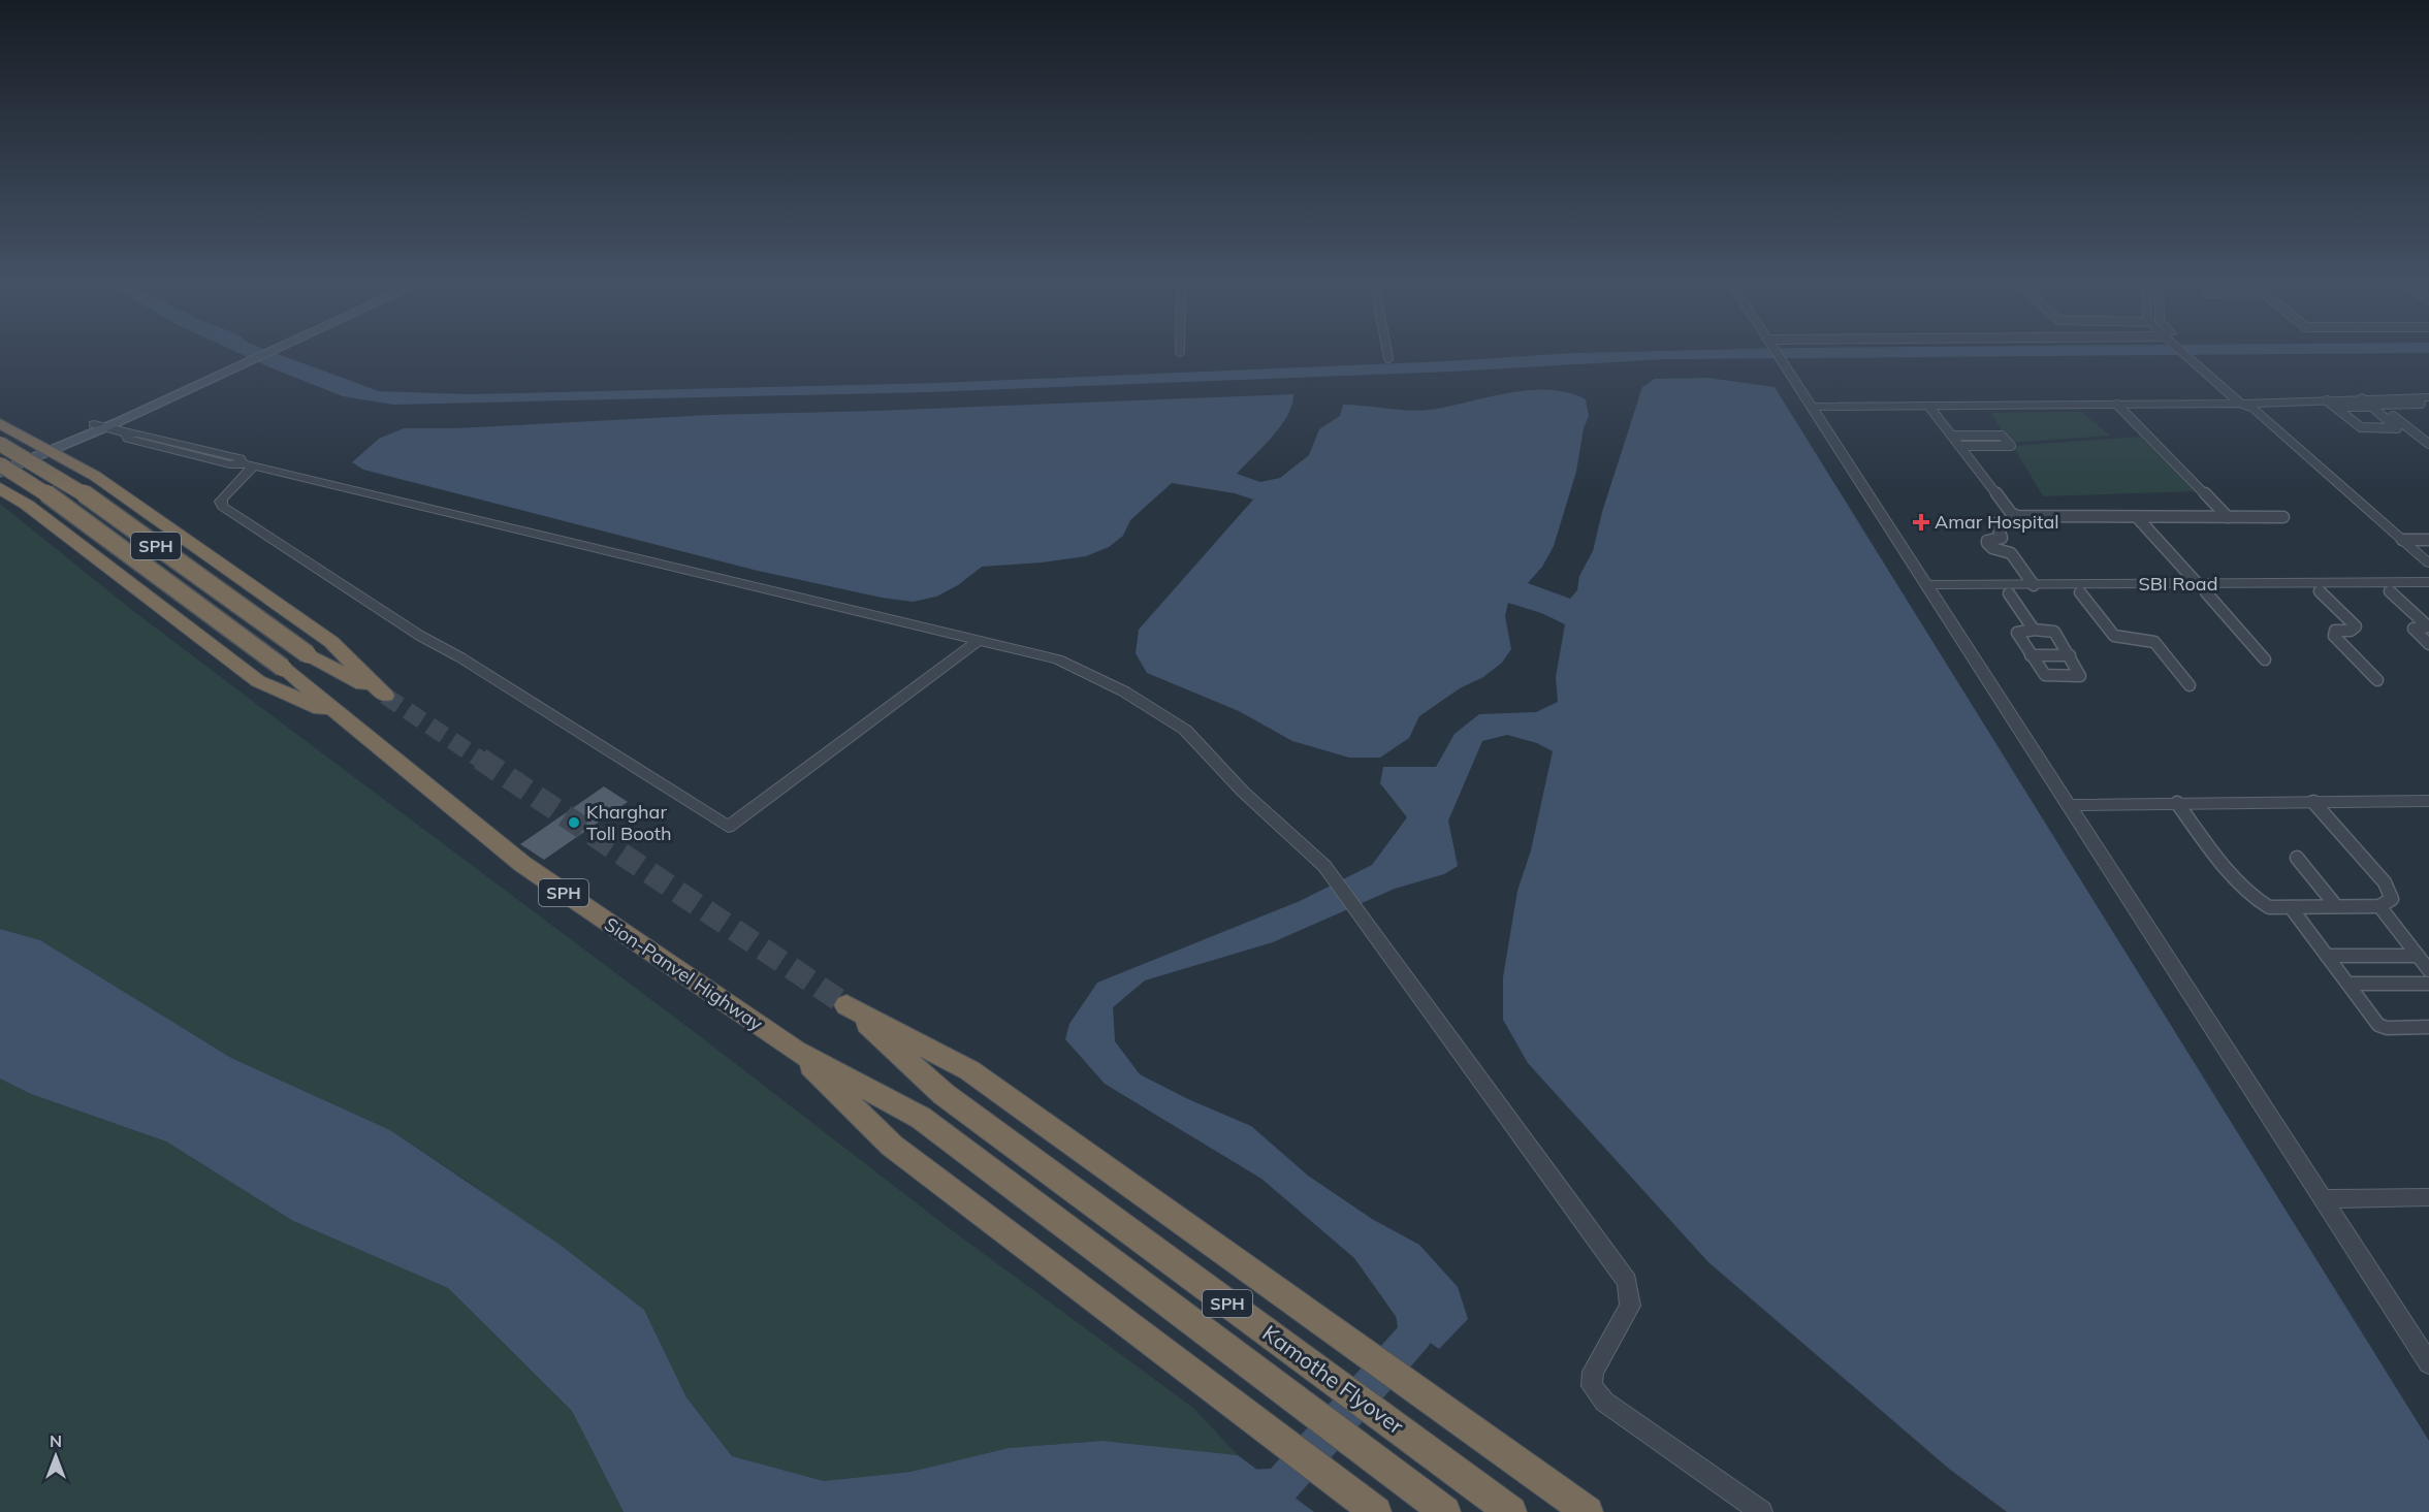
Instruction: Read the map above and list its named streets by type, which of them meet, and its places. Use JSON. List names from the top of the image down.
{
  "streets": {
    "highway": ["SPH", "Sion-Panvel Highway", "Kamothe Flyover"],
    "street": ["SBI Road"]
  },
  "crossings": [
    ["SPH", "Sion-Panvel Highway"],
    ["Sion-Panvel Highway", "Kamothe Flyover"]
  ],
  "places": {
    "health": ["Amar Hospital"],
    "other": ["Kharghar Toll Booth"]
  },
  "north": "top"
}
